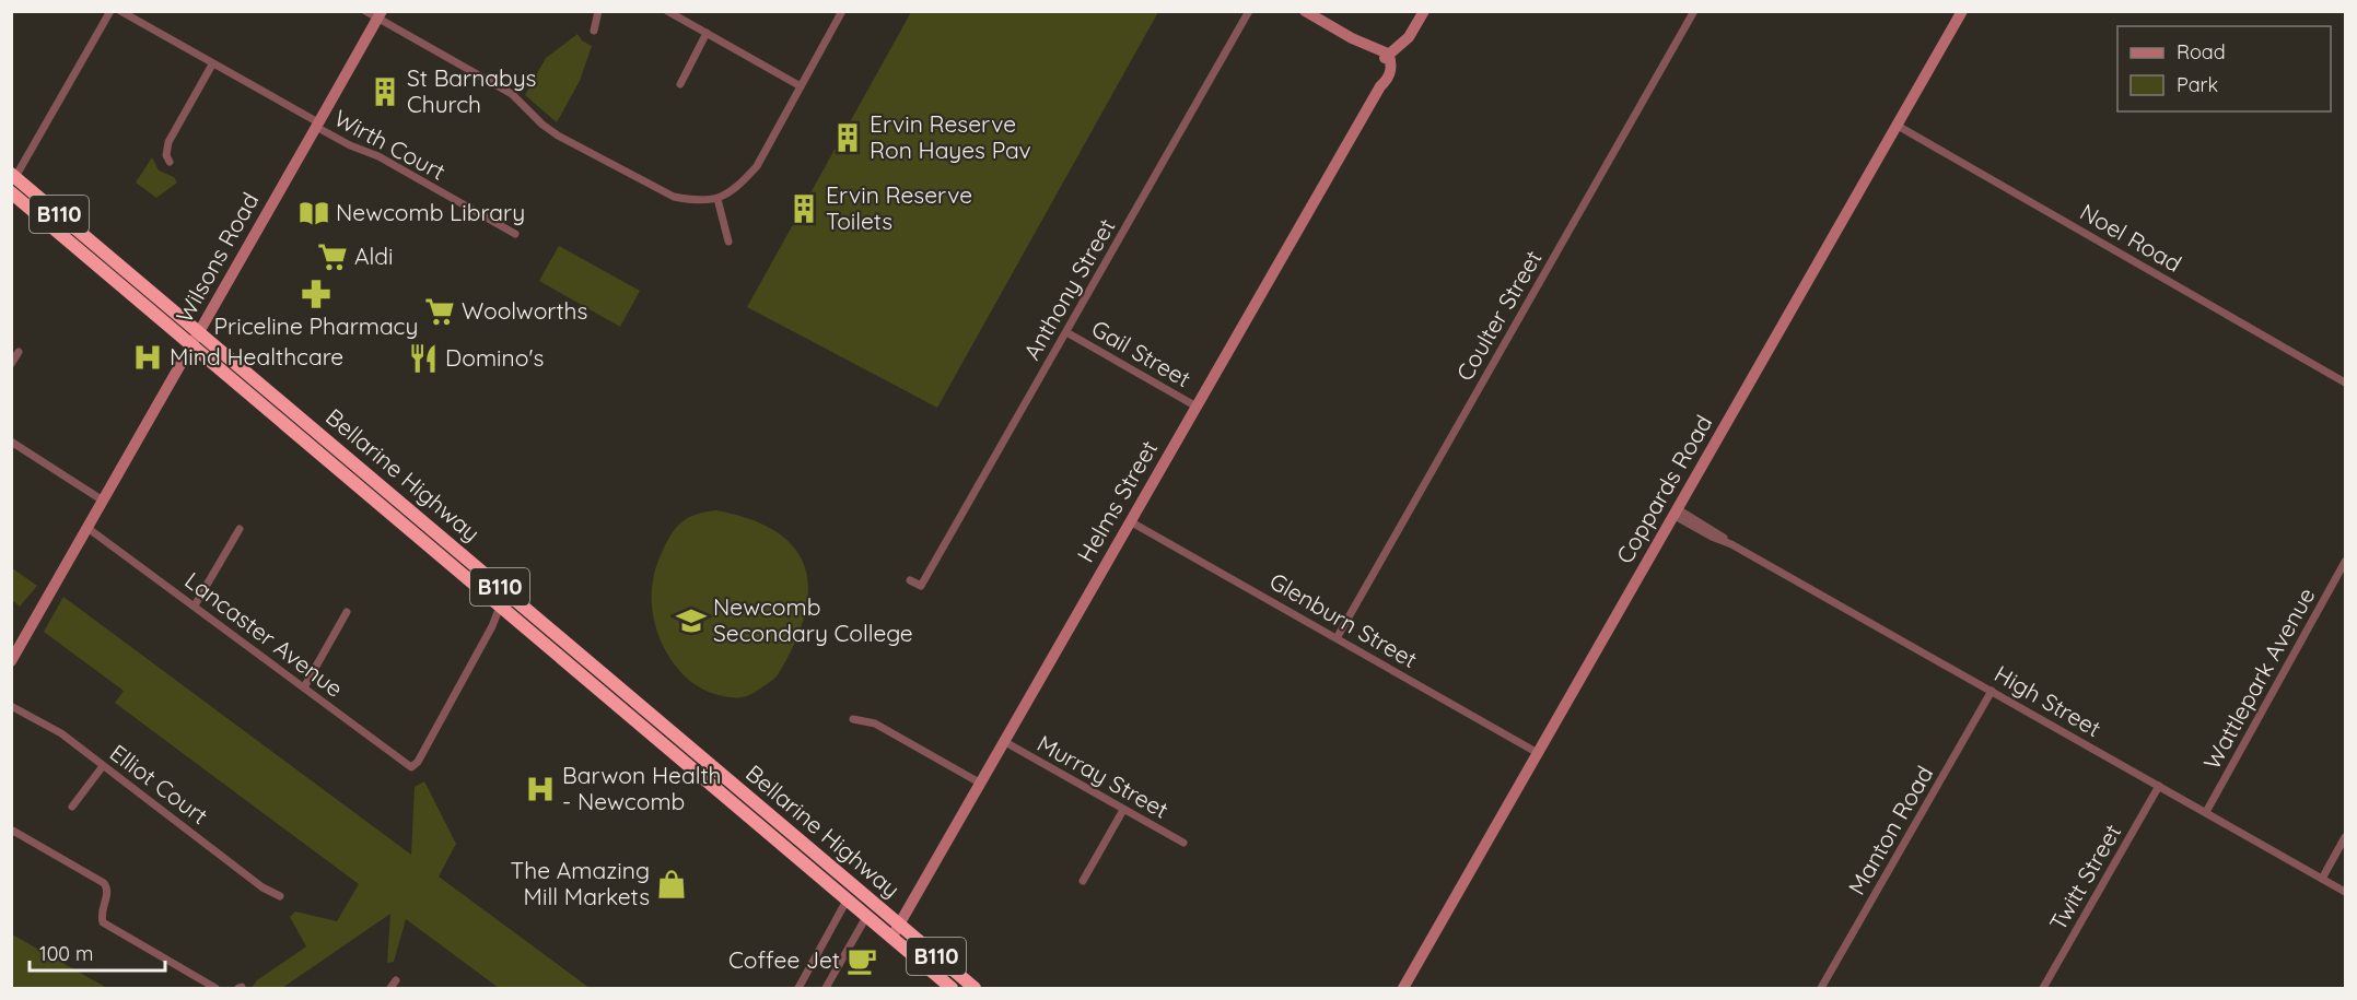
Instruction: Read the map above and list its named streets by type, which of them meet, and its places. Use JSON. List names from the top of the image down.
{
  "streets": {
    "highway": ["B110", "Bellarine Highway"],
    "street": [
      "Wirth Court",
      "Noel Road",
      "Wilsons Road",
      "Anthony Street",
      "Coulter Street",
      "Gail Street",
      "Coppards Road",
      "Helms Street",
      "Glenburn Street",
      "Lancaster Avenue",
      "Wattlepark Avenue",
      "High Street",
      "Murray Street",
      "Elliot Court",
      "Manton Road",
      "Twitt Street"
    ]
  },
  "crossings": [
    ["Wirth Court", "Wilsons Road"],
    ["Noel Road", "Coppards Road"],
    ["Wilsons Road", "Bellarine Highway"],
    ["Wilsons Road", "Lancaster Avenue"],
    ["Anthony Street", "Gail Street"],
    ["Coulter Street", "Glenburn Street"],
    ["Gail Street", "Helms Street"],
    ["Bellarine Highway", "Helms Street"],
    ["Bellarine Highway", "Lancaster Avenue"],
    ["Coppards Road", "Glenburn Street"],
    ["Coppards Road", "High Street"],
    ["Helms Street", "Glenburn Street"],
    ["Helms Street", "Murray Street"],
    ["Wattlepark Avenue", "High Street"],
    ["High Street", "Manton Road"],
    ["High Street", "Twitt Street"]
  ],
  "places": {
    "building": ["St Barnabys Church", "Ervin Reserve Ron Hayes Pav", "Ervin Reserve Toilets"],
    "library": ["Newcomb Library"],
    "supermarket": ["Aldi", "Woolworths"],
    "pharmacy": ["Priceline Pharmacy"],
    "hospital": ["Mind Healthcare", "Barwon Health - Newcomb"],
    "restaurant": ["Domino's"],
    "school or university": ["Newcomb Secondary College"],
    "shop": ["The Amazing Mill Markets"],
    "cafe": ["Coffee Jet"]
  },
  "legend": ["Road", "Park"],
  "scale_bar": "100 m"
}
